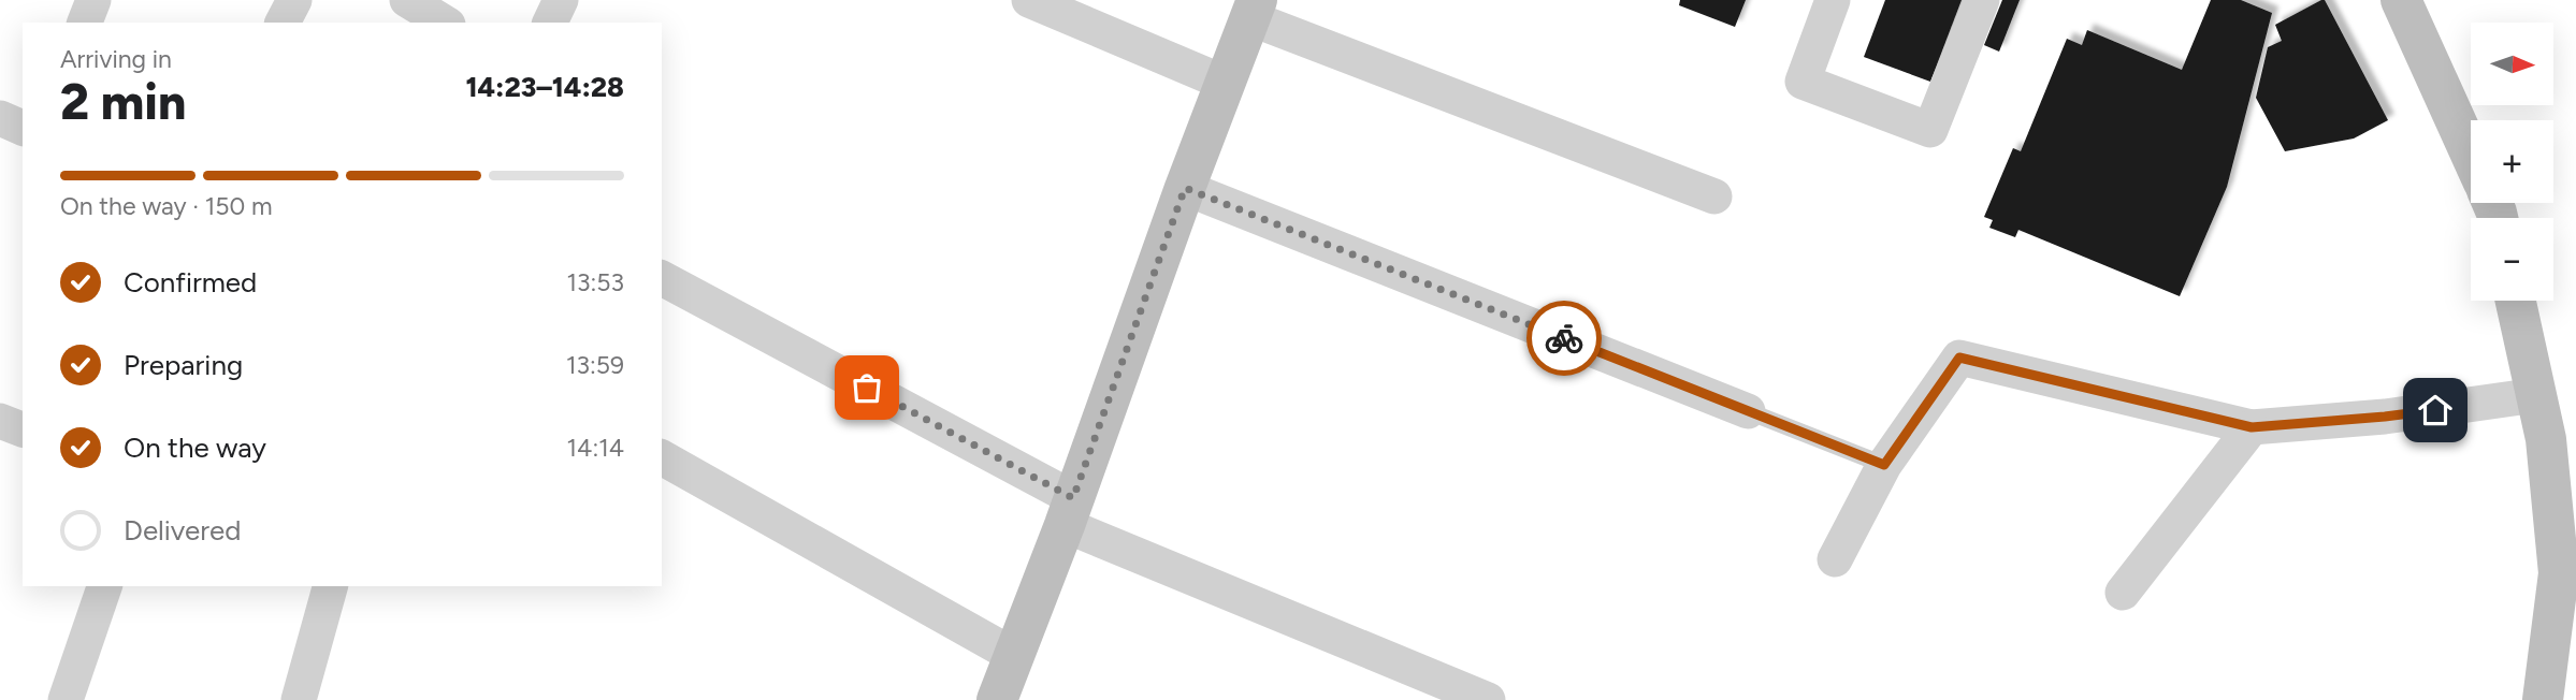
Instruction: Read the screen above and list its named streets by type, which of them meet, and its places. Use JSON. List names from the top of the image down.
{
  "north": "right",
  "page": {
    "map_buttons": ["+", "−"],
    "heading": ["2 min", "Arriving in", "14:23–14:28"],
    "bar": "On the way · 150 m",
    "list": [
      ["Confirmed", "13:53"],
      ["Preparing", "13:59"],
      ["On the way", "14:14"],
      "Delivered"
    ]
  }
}
